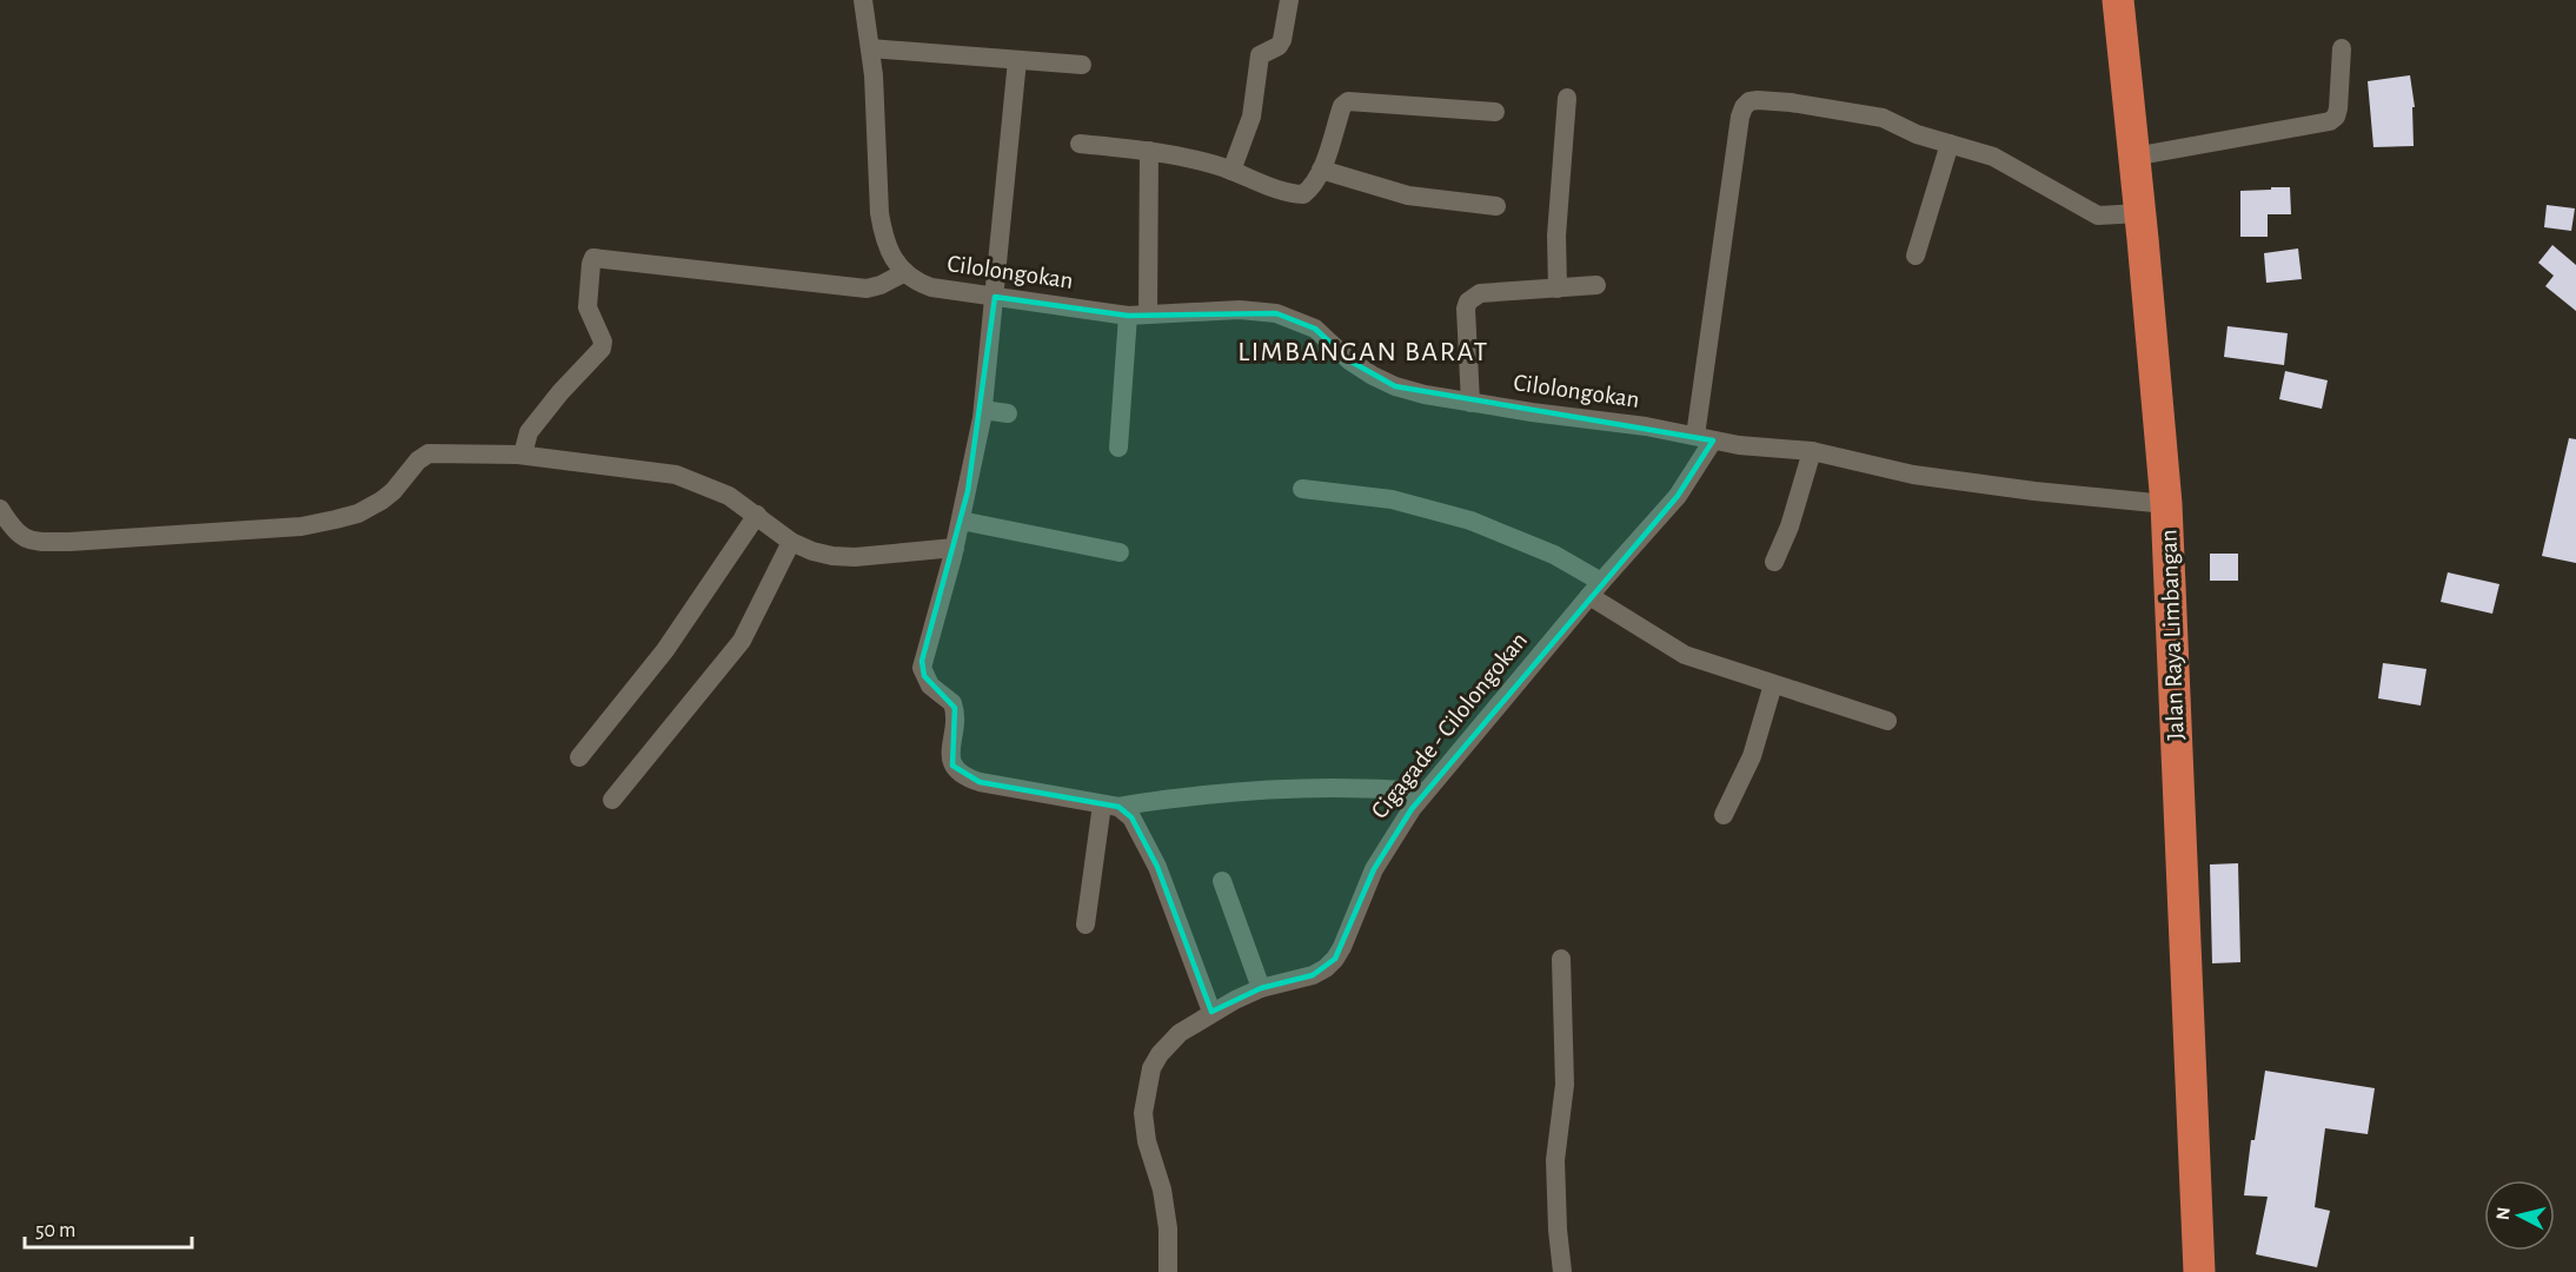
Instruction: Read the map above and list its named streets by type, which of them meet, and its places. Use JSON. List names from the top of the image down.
{
  "streets": {
    "highway": ["Jalan Raya Limbangan"],
    "street": ["Cilolongokan", "Cigagade - Cilolongokan"]
  },
  "crossings": [
    ["Cilolongokan", "Jalan Raya Limbangan"],
    ["Cilolongokan", "Cigagade - Cilolongokan"]
  ],
  "districts": ["LIMBANGAN BARAT"],
  "scale_bar": "50 m",
  "north": "left"
}
